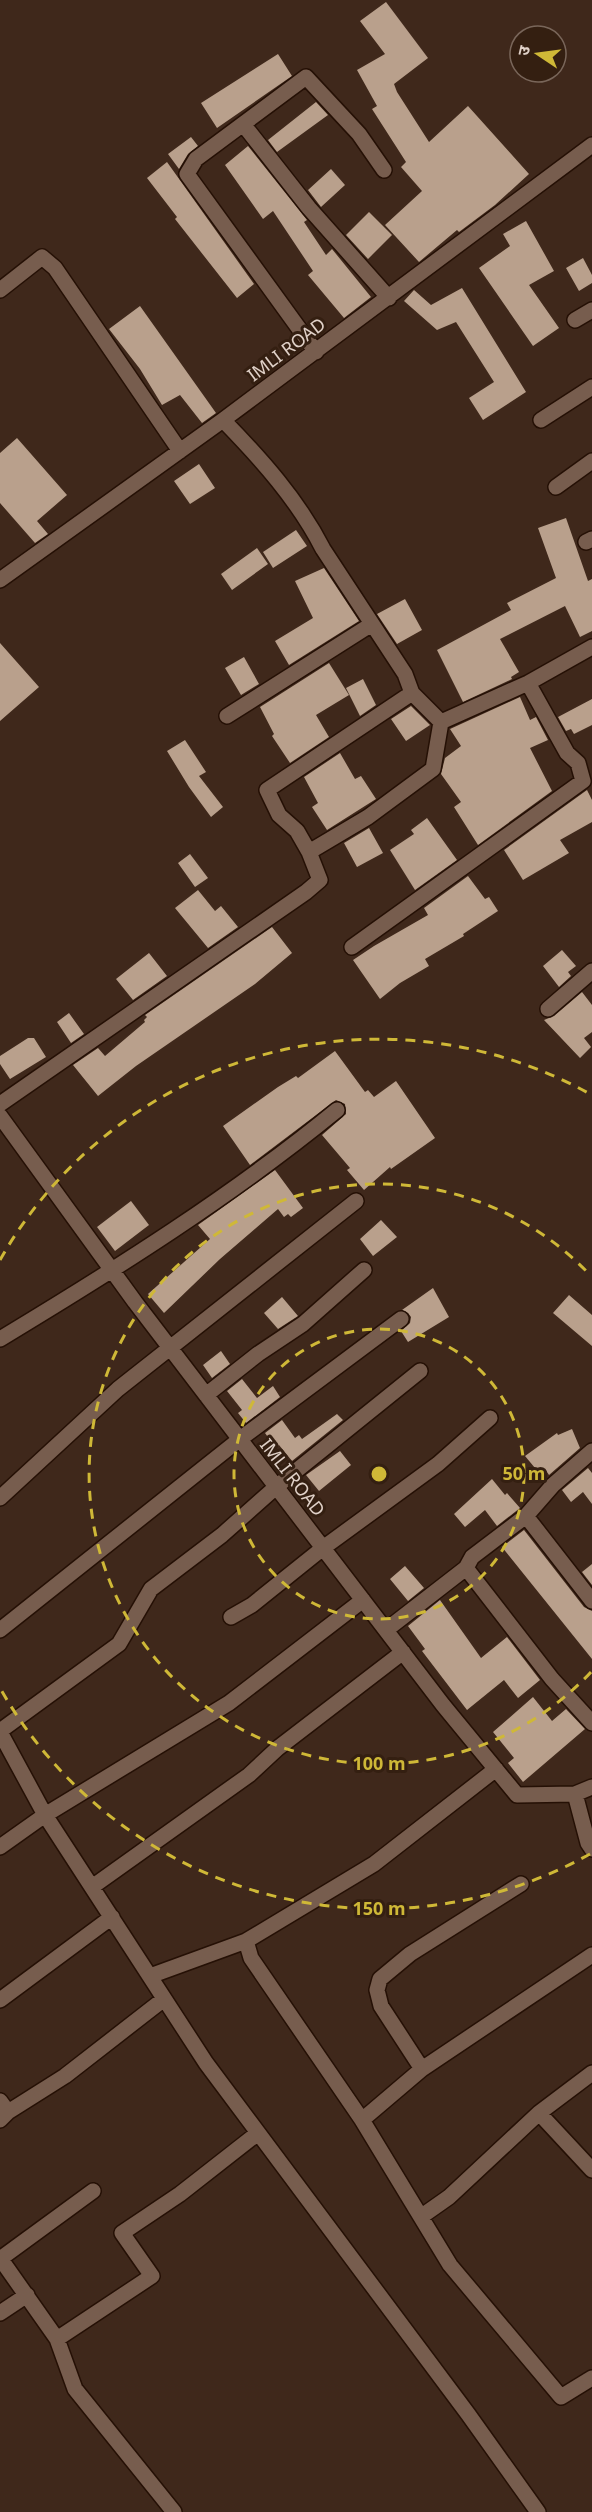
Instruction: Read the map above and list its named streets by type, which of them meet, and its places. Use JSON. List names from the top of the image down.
{
  "streets": {
    "street": ["IMLI ROAD"]
  },
  "north": "left",
  "rings": ["50 m", "100 m", "150 m"]
}
